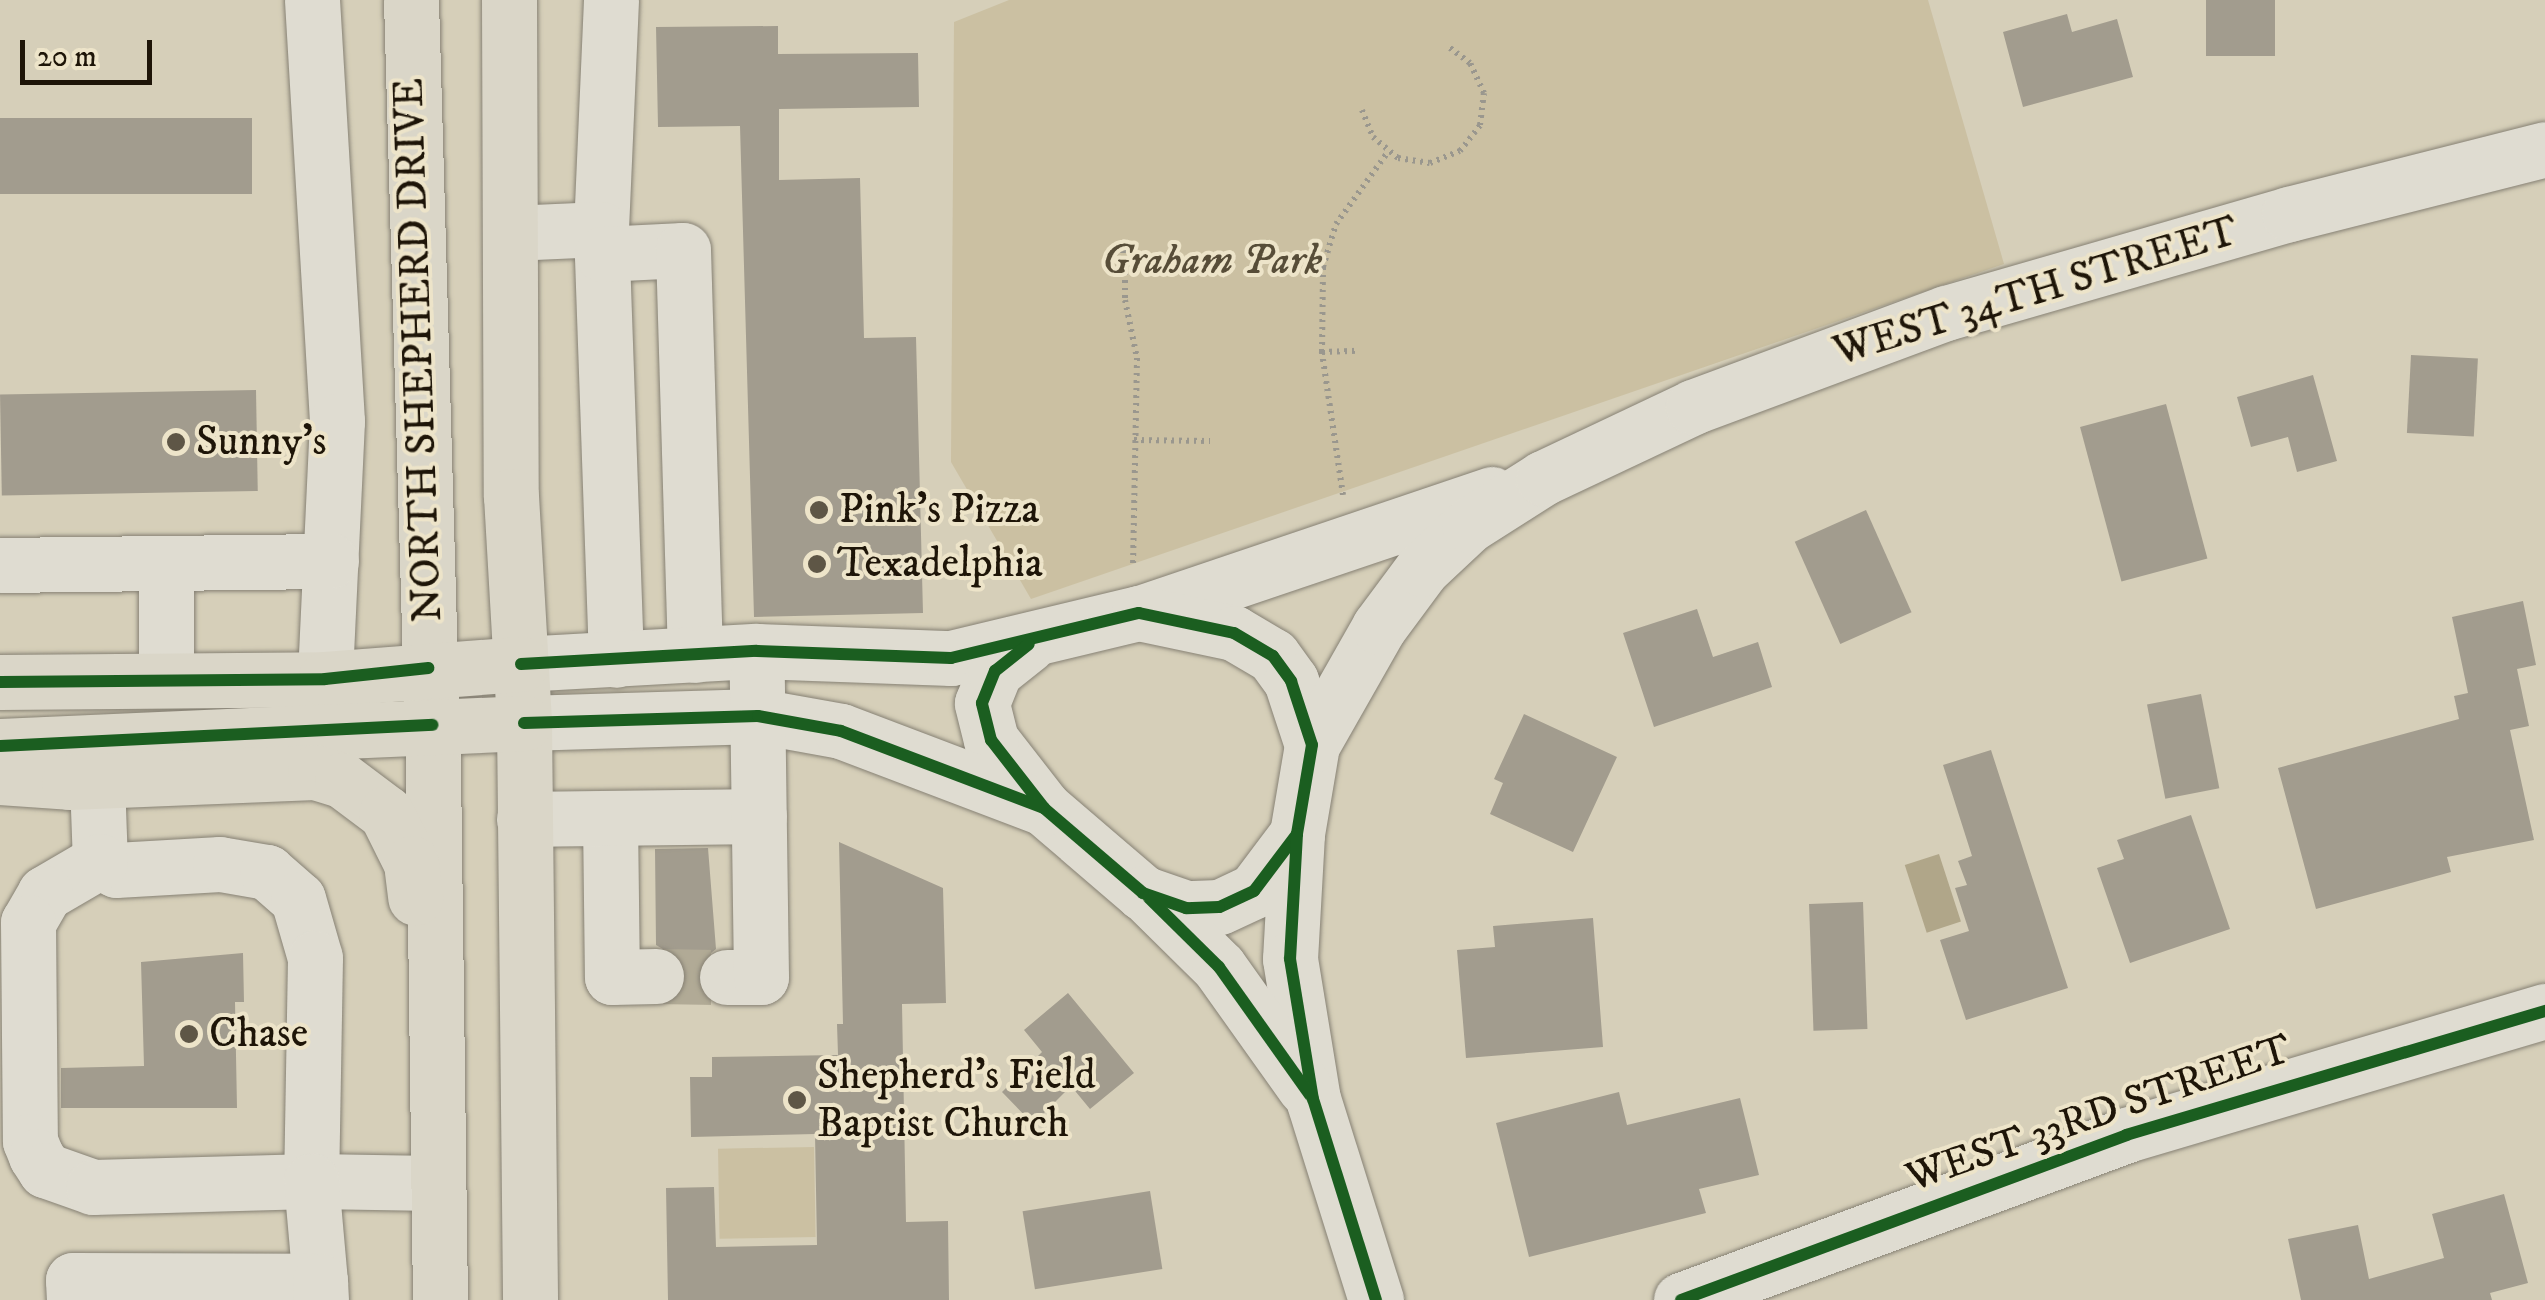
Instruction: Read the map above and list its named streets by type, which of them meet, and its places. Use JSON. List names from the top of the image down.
{
  "streets": {
    "main road": ["NORTH SHEPHERD DRIVE"],
    "street": ["WEST 34TH STREET", "WEST 33RD STREET"]
  },
  "parks": ["Graham Park"],
  "places": [
    "Sunny's",
    "Pink's Pizza",
    "Texadelphia",
    "Chase",
    "Shepherd's Field Baptist Church"
  ],
  "scale_bar": "20 m"
}
